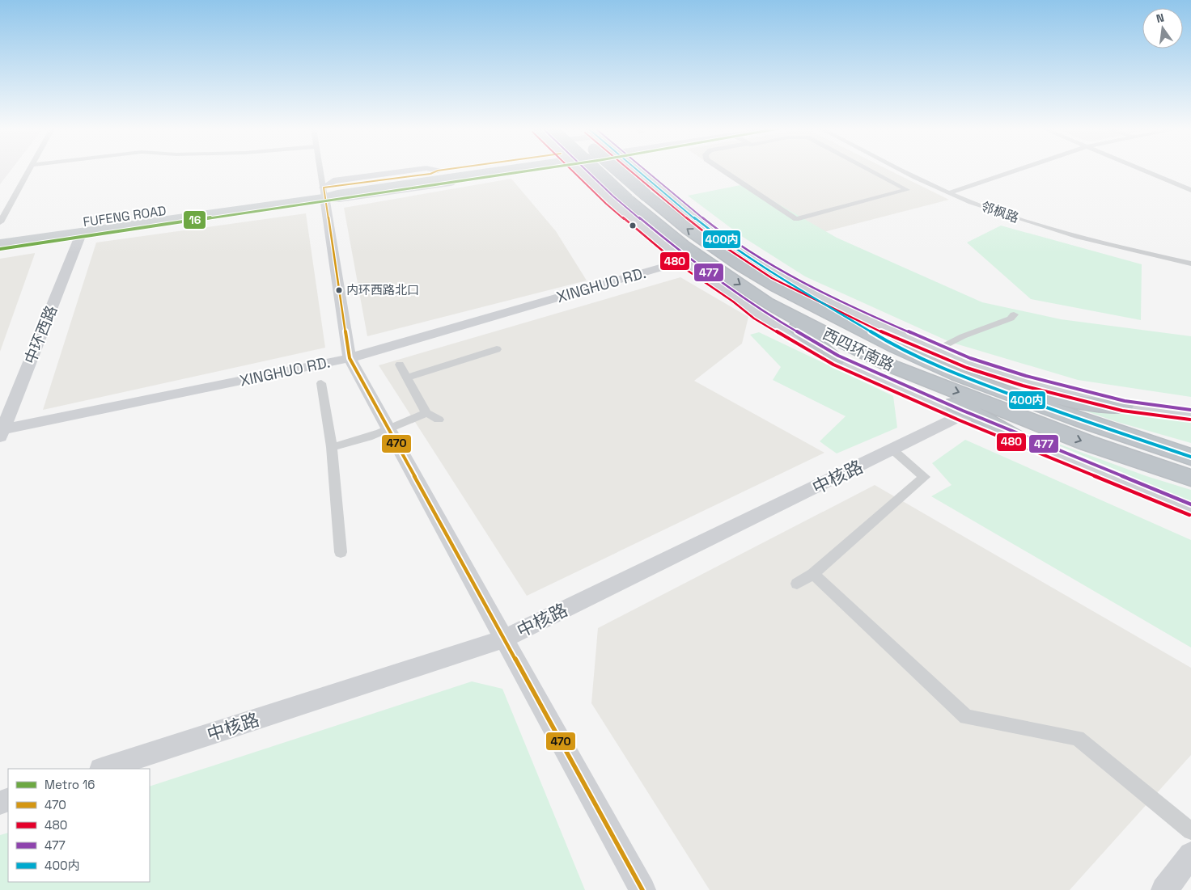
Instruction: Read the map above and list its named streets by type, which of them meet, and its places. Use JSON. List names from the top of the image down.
{
  "streets": {
    "highway": ["西四环南路"],
    "main road": ["FUFENG ROAD"],
    "street": [
      "邻枫路",
      "XINGHUO RD.",
      "中环西路",
      "中核路"
    ]
  },
  "crossings": [
    ["FUFENG ROAD", "中环西路"],
    ["XINGHUO RD.", "中环西路"],
    ["XINGHUO RD.", "西四环南路"],
    ["西四环南路", "中核路"]
  ],
  "places": ["内环西路北口"],
  "lines": [
    "metro line 16",
    "transit line 470",
    "transit line 480",
    "transit line 477",
    "transit line 400内"
  ],
  "legend": [
    "Metro 16",
    "470",
    "480",
    "477",
    "400内"
  ],
  "north": "top"
}
